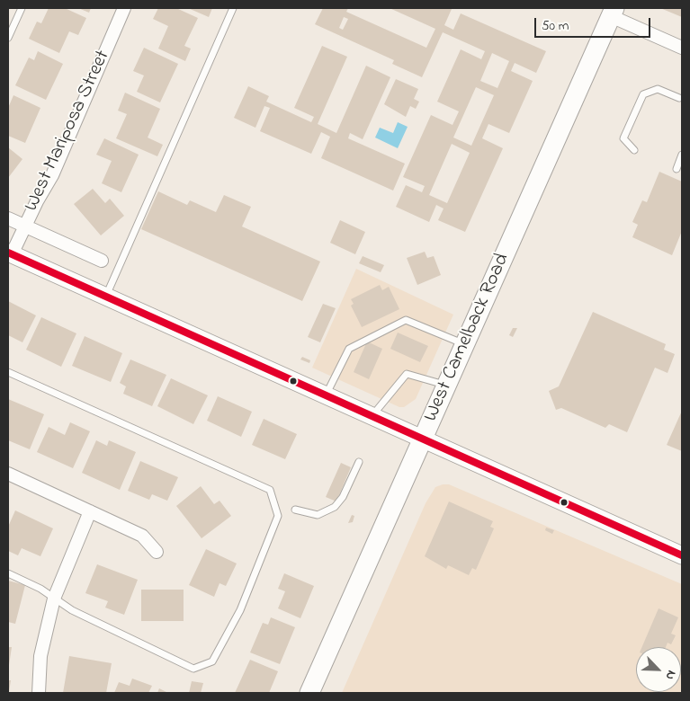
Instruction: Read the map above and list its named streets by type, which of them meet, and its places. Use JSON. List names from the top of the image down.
{
  "streets": {
    "main road": ["West Camelback Road"],
    "street": ["West Mariposa Street"]
  },
  "scale_bar": "50 m",
  "north": "bottom right"
}
